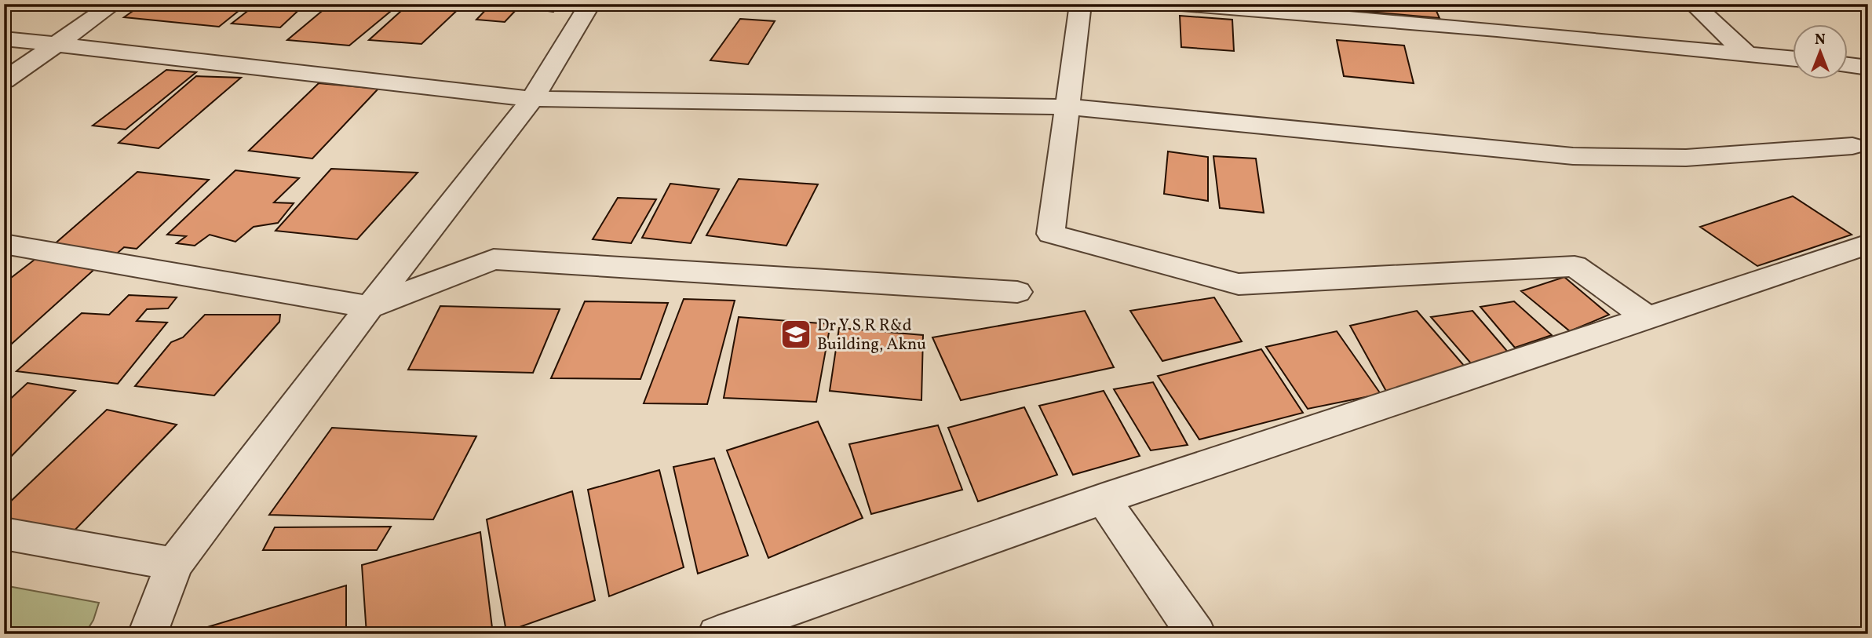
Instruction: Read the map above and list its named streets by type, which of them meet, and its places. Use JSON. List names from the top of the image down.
{
  "places": {
    "school or university": ["Dr Y S R R&d Building, Aknu"]
  },
  "north": "top"
}
